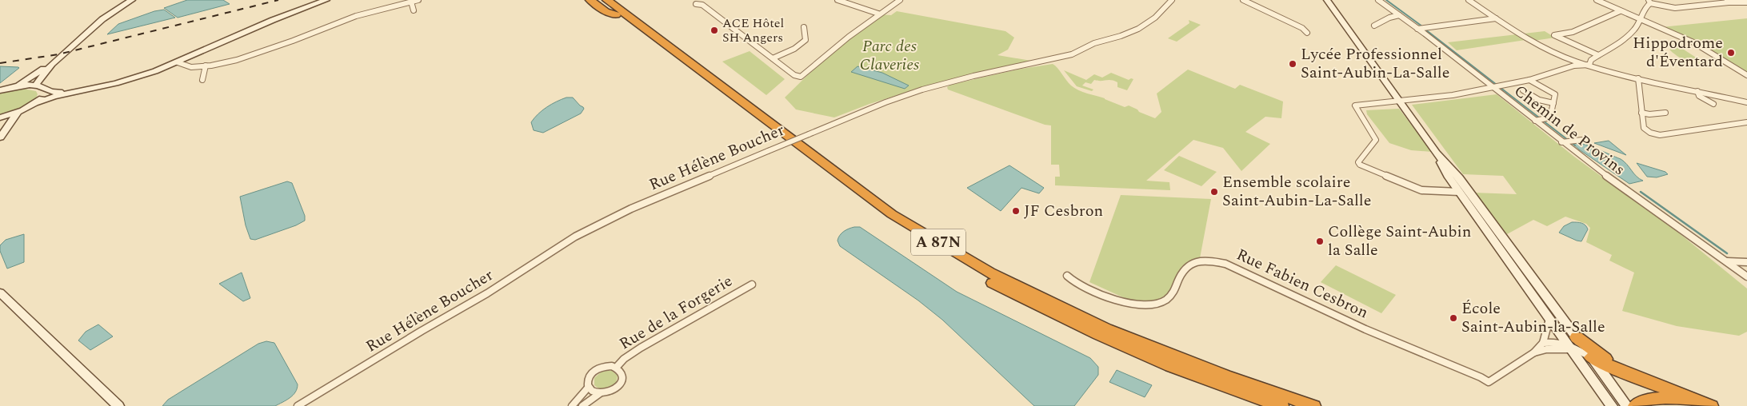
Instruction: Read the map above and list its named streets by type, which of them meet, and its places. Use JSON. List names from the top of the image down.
{
  "streets": {
    "highway": ["A 87N"],
    "street": [
      "Chemin de Provins",
      "Rue Hélène Boucher",
      "Rue Fabien Cesbron",
      "Rue de la Forgerie"
    ]
  },
  "parks": ["Parc des Claveries"],
  "places": [
    "ACE Hôtel SH Angers",
    "Hippodrome d'Éventard",
    "Lycée Professionnel Saint-Aubin-La-Salle",
    "Ensemble scolaire Saint-Aubin-La-Salle",
    "JF Cesbron",
    "Collège Saint-Aubin la Salle",
    "École Saint-Aubin-la-Salle"
  ]
}
